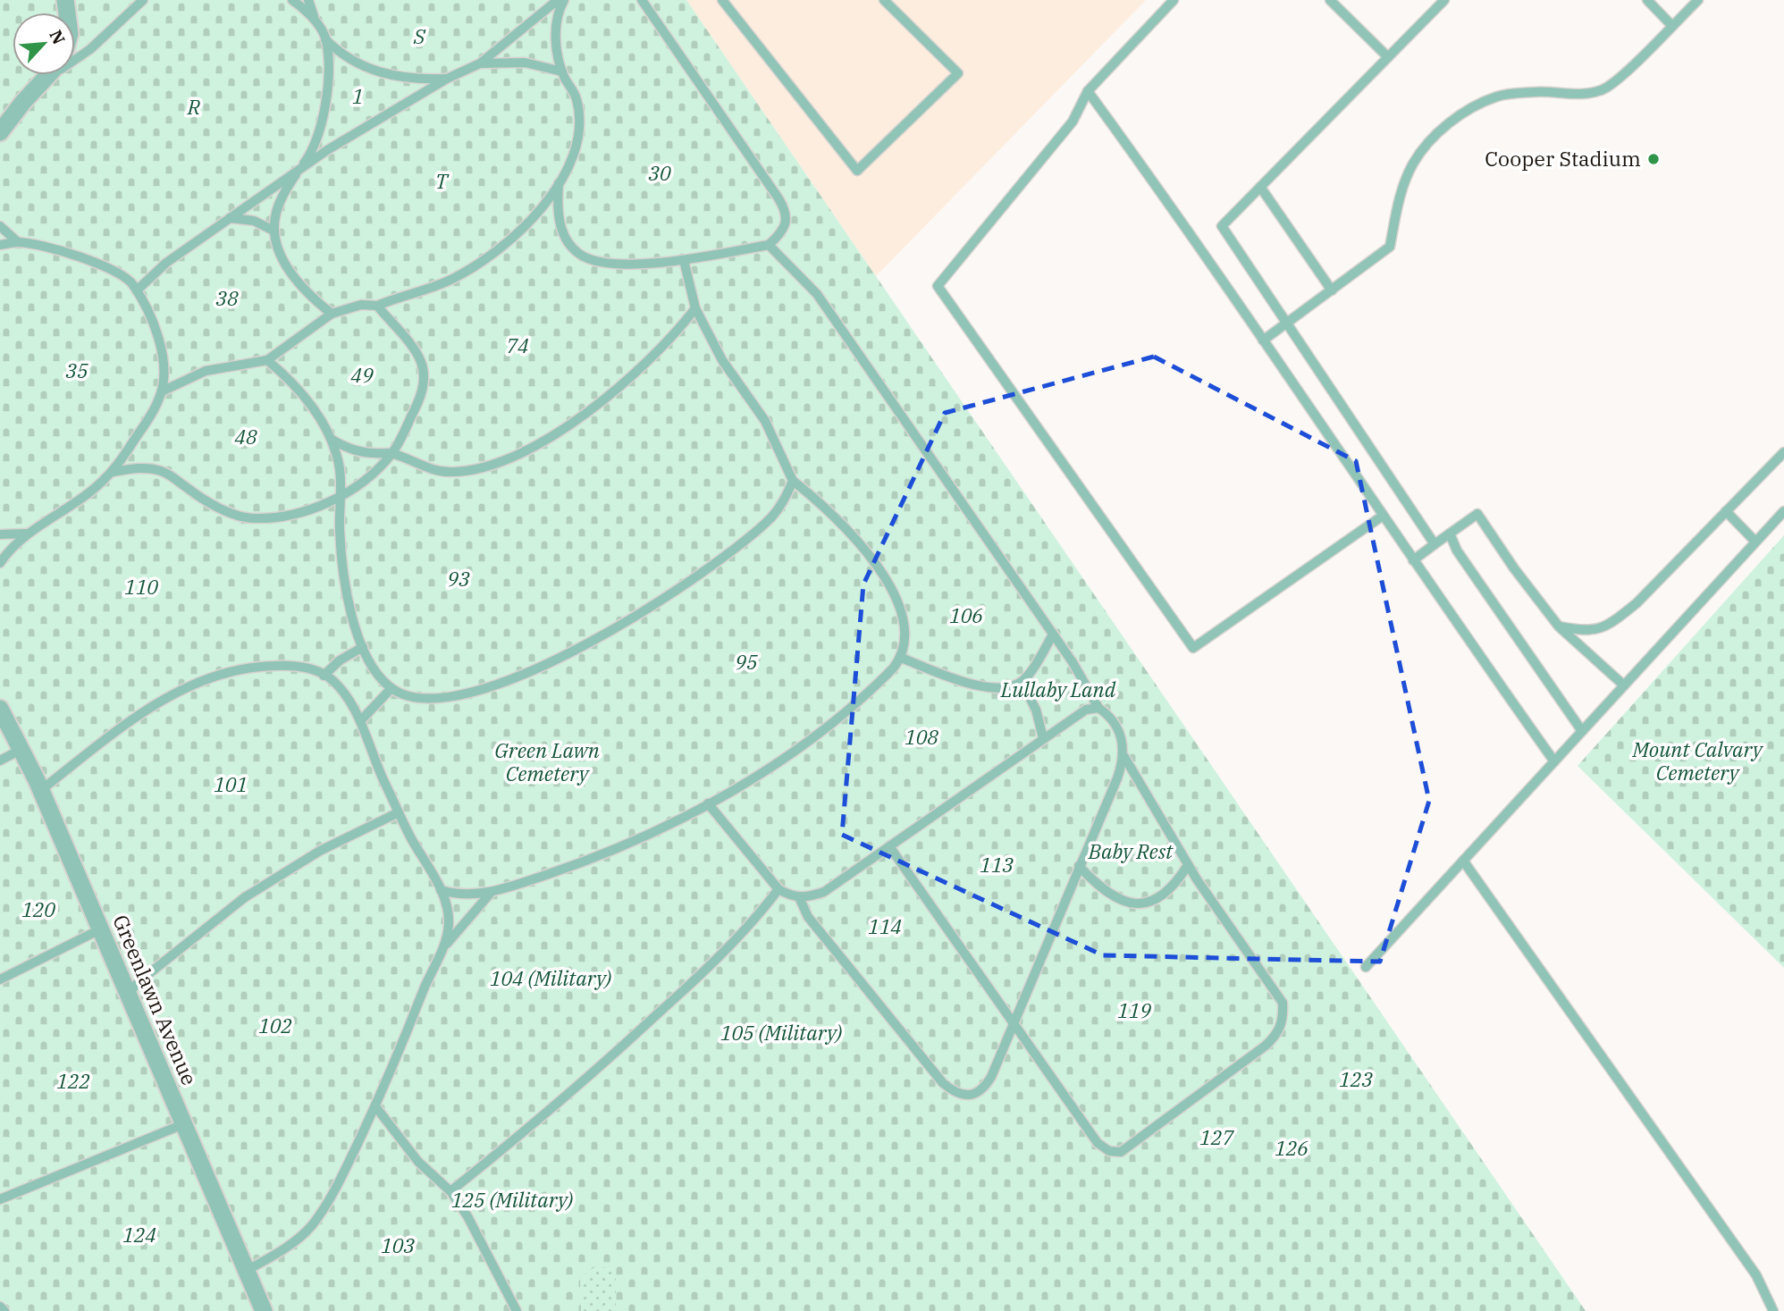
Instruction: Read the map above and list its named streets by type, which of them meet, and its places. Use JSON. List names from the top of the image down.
{
  "streets": {
    "street": ["Greenlawn Avenue"]
  },
  "parks": [
    "S",
    "1",
    "R",
    "30",
    "T",
    "38",
    "74",
    "35",
    "49",
    "48",
    "93",
    "110",
    "106",
    "95",
    "Lullaby Land",
    "108",
    "Mount Calvary Cemetery",
    "Green Lawn Cemetery",
    "101",
    "Baby Rest",
    "113",
    "120",
    "114",
    "104 (Military)",
    "119",
    "102",
    "105 (Military)",
    "123",
    "122",
    "127",
    "126",
    "125 (Military)",
    "124",
    "103"
  ],
  "places": ["Cooper Stadium"],
  "north": "top right"
}
